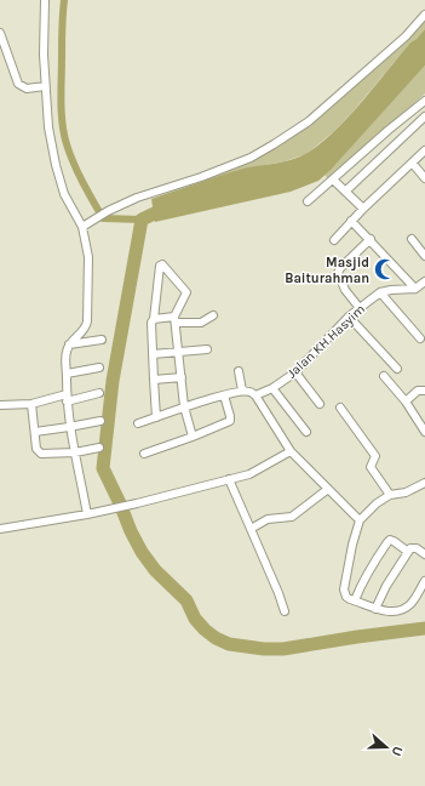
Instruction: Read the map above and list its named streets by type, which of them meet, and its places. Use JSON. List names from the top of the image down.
{
  "streets": {
    "street": ["Jalan KH Hasyim"]
  },
  "places": {
    "mosque": ["Masjid Baiturahman"]
  },
  "north": "right"
}
